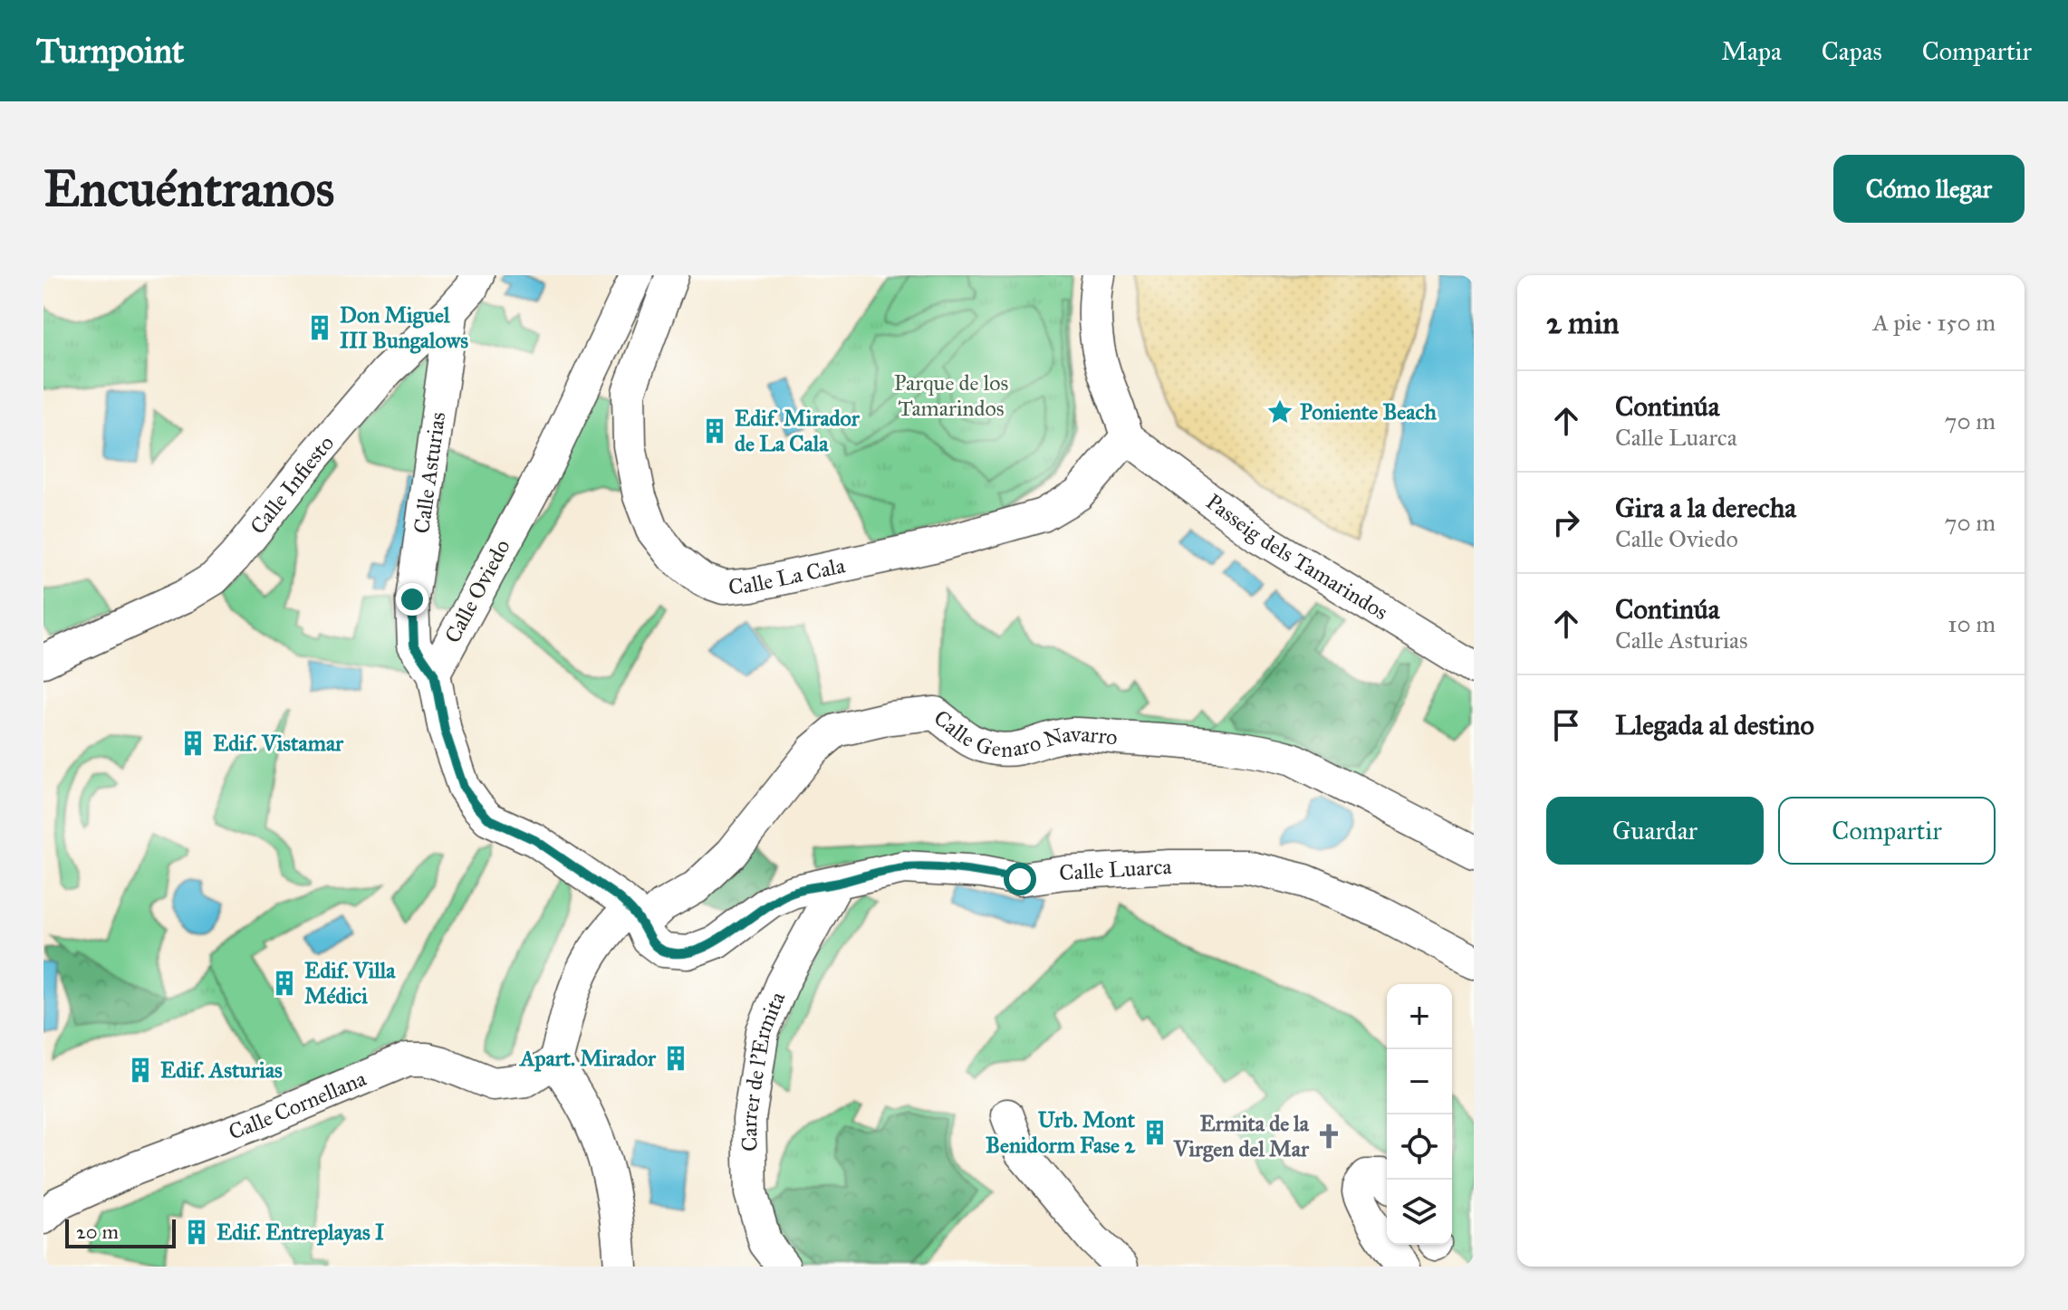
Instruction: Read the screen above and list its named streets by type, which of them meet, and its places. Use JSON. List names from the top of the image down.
{
  "streets": {
    "street": [
      "Calle Asturias",
      "Calle Infiesto",
      "Passeig dels Tamarindos",
      "Calle La Cala",
      "Calle Oviedo",
      "Calle Genaro Navarro",
      "Calle Luarca",
      "Carrer de l'Ermita",
      "Calle Cornellana"
    ]
  },
  "crossings": [
    ["Calle Asturias", "Calle Infiesto"],
    ["Calle Asturias", "Calle Oviedo"],
    ["Passeig dels Tamarindos", "Calle La Cala"],
    ["Calle Genaro Navarro", "Calle Luarca"],
    ["Calle Genaro Navarro", "Calle Cornellana"],
    ["Calle Luarca", "Carrer de l'Ermita"]
  ],
  "parks": ["Parque de los Tamarindos"],
  "places": {
    "building": [
      "Don Miguel III Bungalows",
      "Edif. Mirador de La Cala",
      "Edif. Vistamar",
      "Edif. Villa Médici",
      "Apart. Mirador",
      "Edif. Asturias",
      "Urb. Mont Benidorm Fase 2",
      "Edif. Entreplayas I"
    ],
    "place": ["Poniente Beach"],
    "church": ["Ermita de la Virgen del Mar"]
  },
  "scale_bar": "20 m",
  "page": {
    "header": "Turnpoint",
    "nav": ["Mapa", "Capas", "Compartir"],
    "buttons": [
      "Cómo llegar",
      ["Guardar", "Compartir"]
    ],
    "title": "Encuéntranos",
    "heading": ["2 min", "A pie · 150 m"],
    "list": [
      ["Continúa", "Calle Luarca", "70 m"],
      ["Gira a la derecha", "Calle Oviedo", "70 m"],
      ["Continúa", "Calle Asturias", "10 m"],
      "Llegada al destino"
    ],
    "map_buttons": ["+", "−"],
    "scale": "20 m"
  }
}
